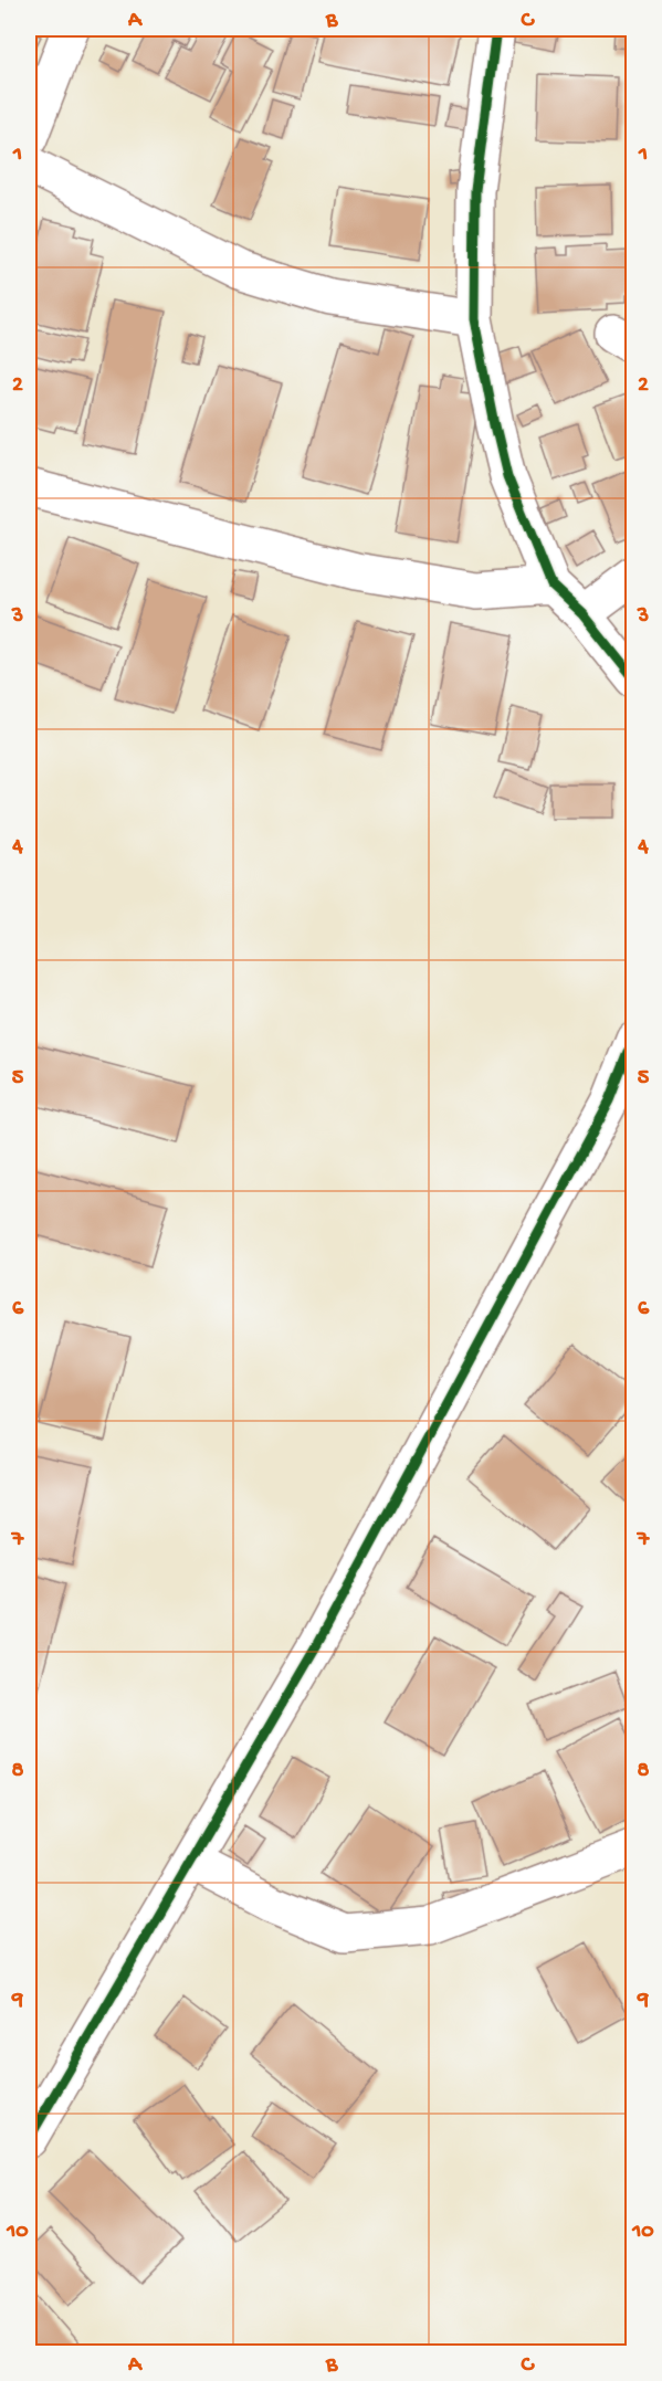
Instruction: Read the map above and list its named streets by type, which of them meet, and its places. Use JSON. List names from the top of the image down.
{
  "grid": {
    "columns": ["A", "B", "C"],
    "rows": [
      "1",
      "2",
      "3",
      "4",
      "5",
      "6",
      "7",
      "8",
      "9",
      "10"
    ]
  }
}
